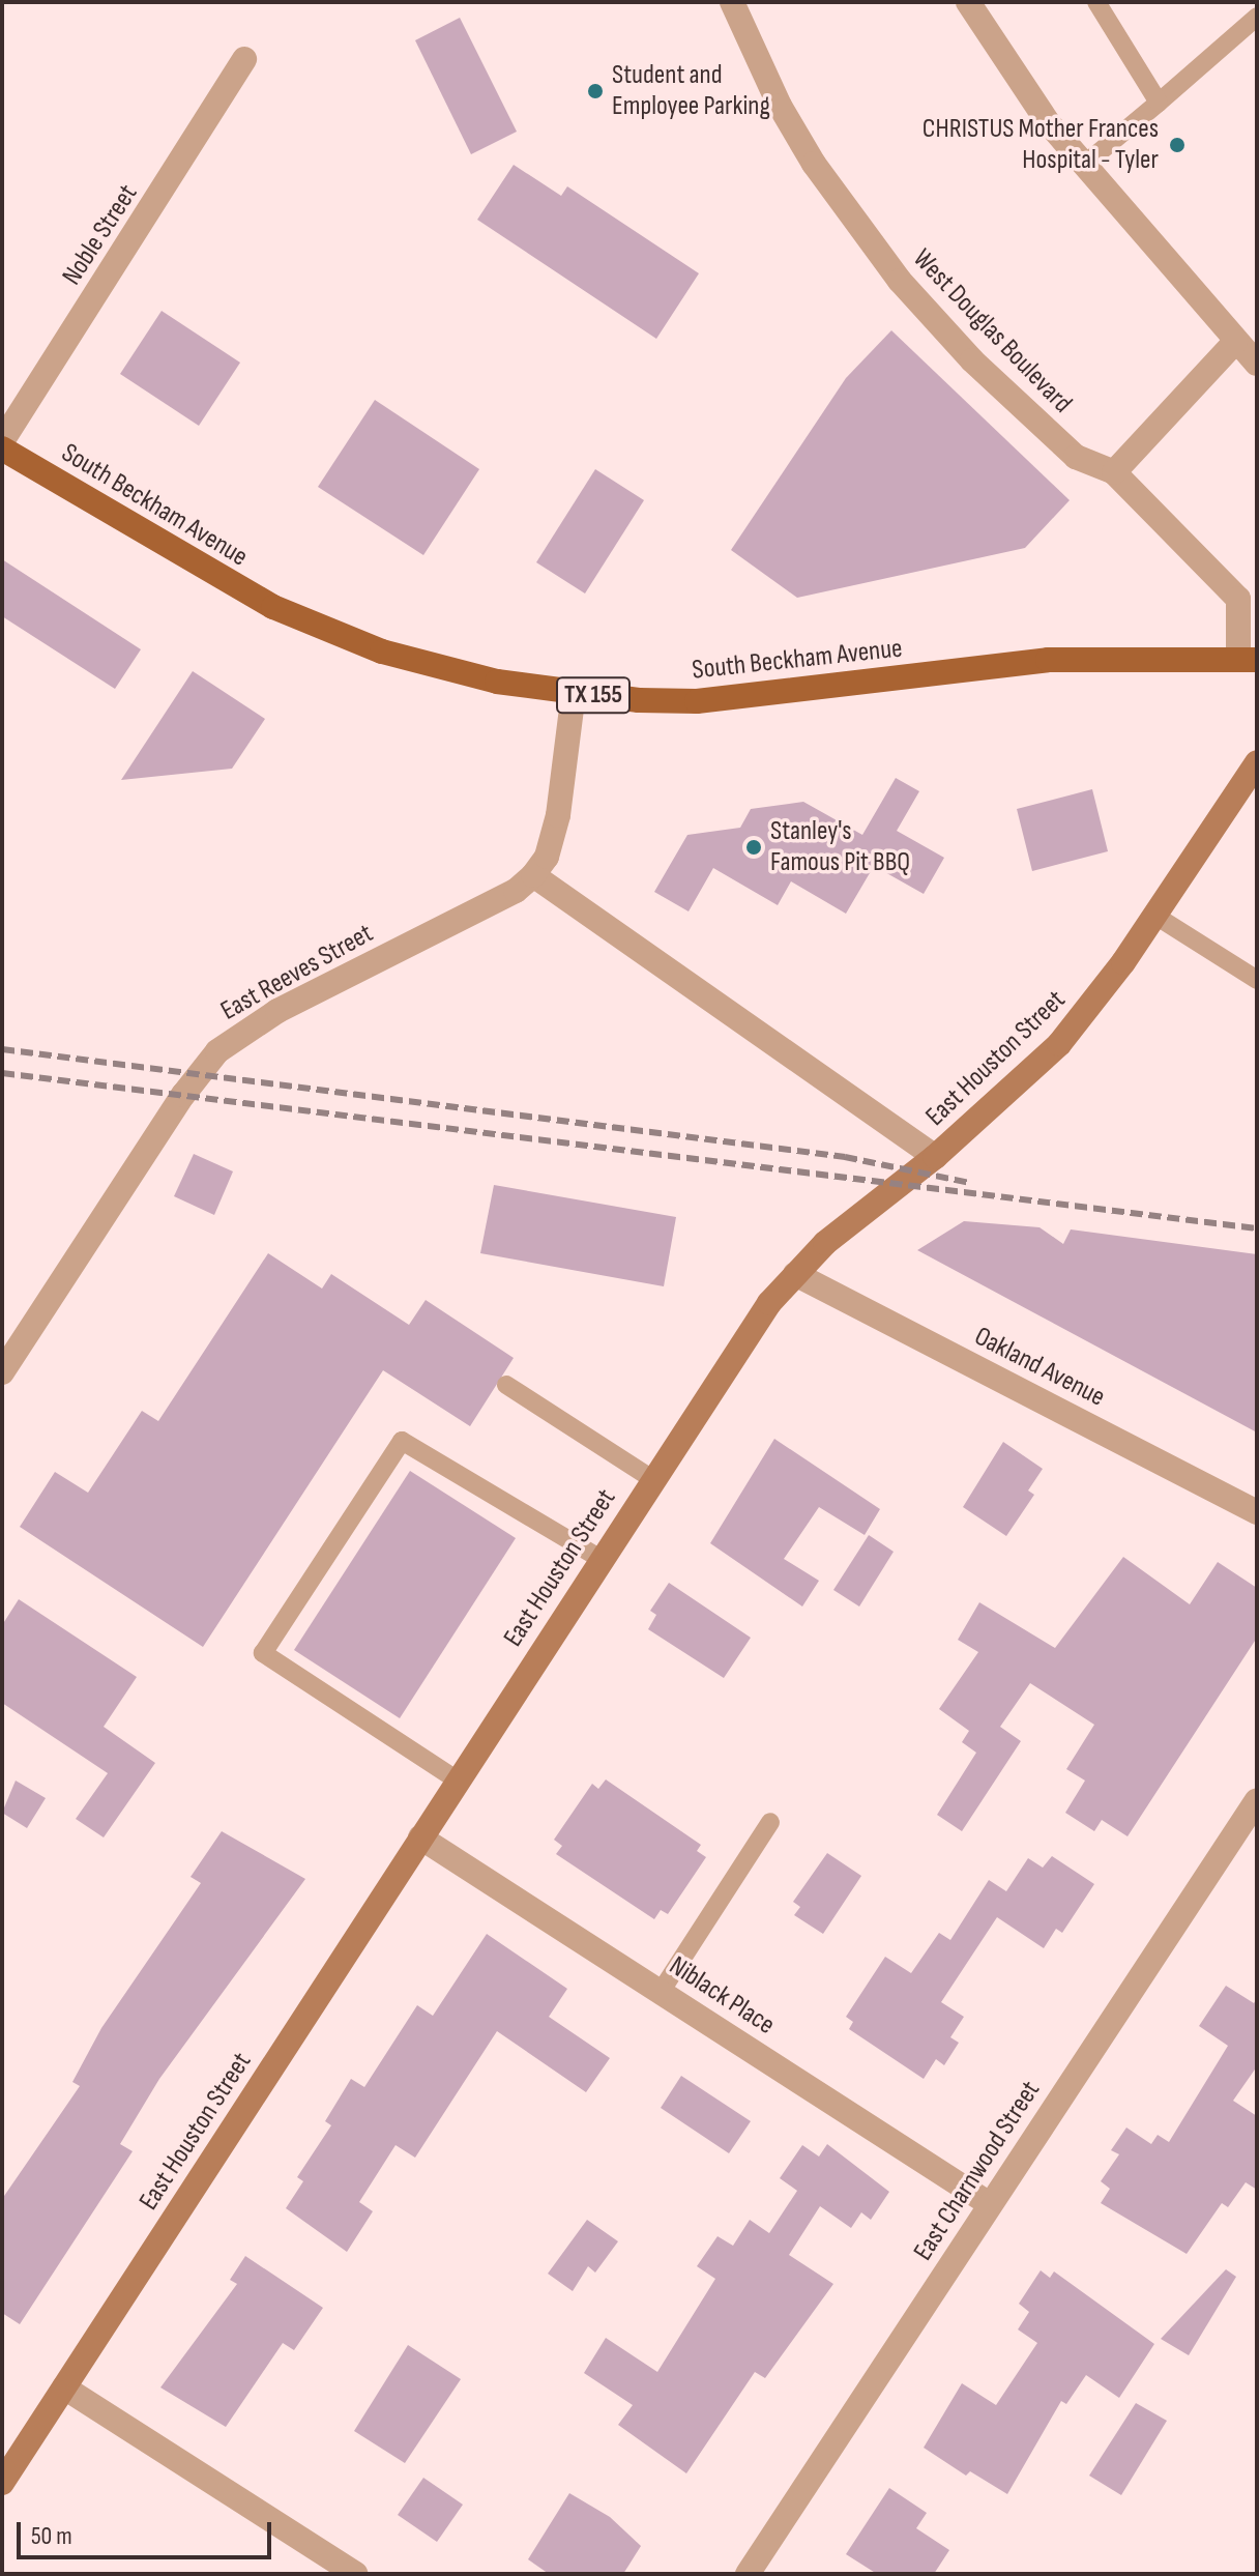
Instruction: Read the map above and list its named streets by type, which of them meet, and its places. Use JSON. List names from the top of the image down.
{
  "streets": {
    "main road": ["South Beckham Avenue", "TX 155"],
    "street": [
      "Noble Street",
      "West Douglas Boulevard",
      "East Reeves Street",
      "East Houston Street",
      "Oakland Avenue",
      "Niblack Place",
      "East Charnwood Street"
    ]
  },
  "crossings": [
    ["West Douglas Boulevard", "South Beckham Avenue"],
    ["South Beckham Avenue", "East Reeves Street"],
    ["East Houston Street", "Oakland Avenue"],
    ["East Houston Street", "Niblack Place"],
    ["Niblack Place", "East Charnwood Street"]
  ],
  "places": ["Student and Employee Parking", "CHRISTUS Mother Frances Hospital - Tyler", "Stanley's Famous Pit BBQ"],
  "scale_bar": "50 m"
}
